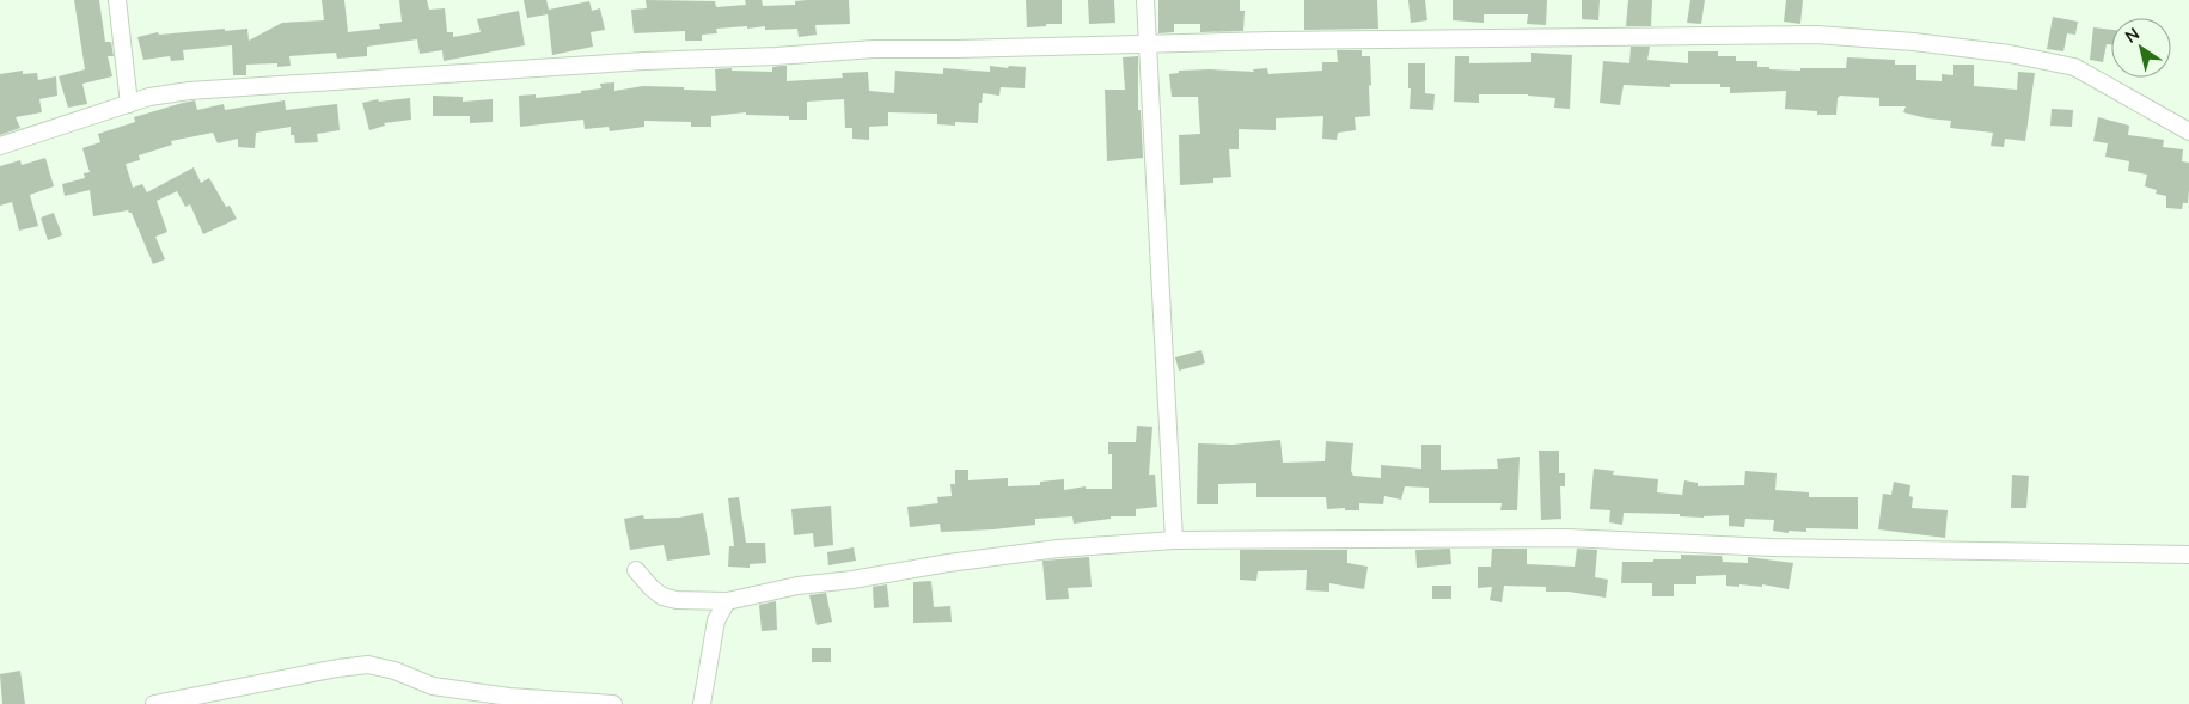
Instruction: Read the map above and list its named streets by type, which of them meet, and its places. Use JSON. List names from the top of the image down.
{
  "north": "top left"
}
